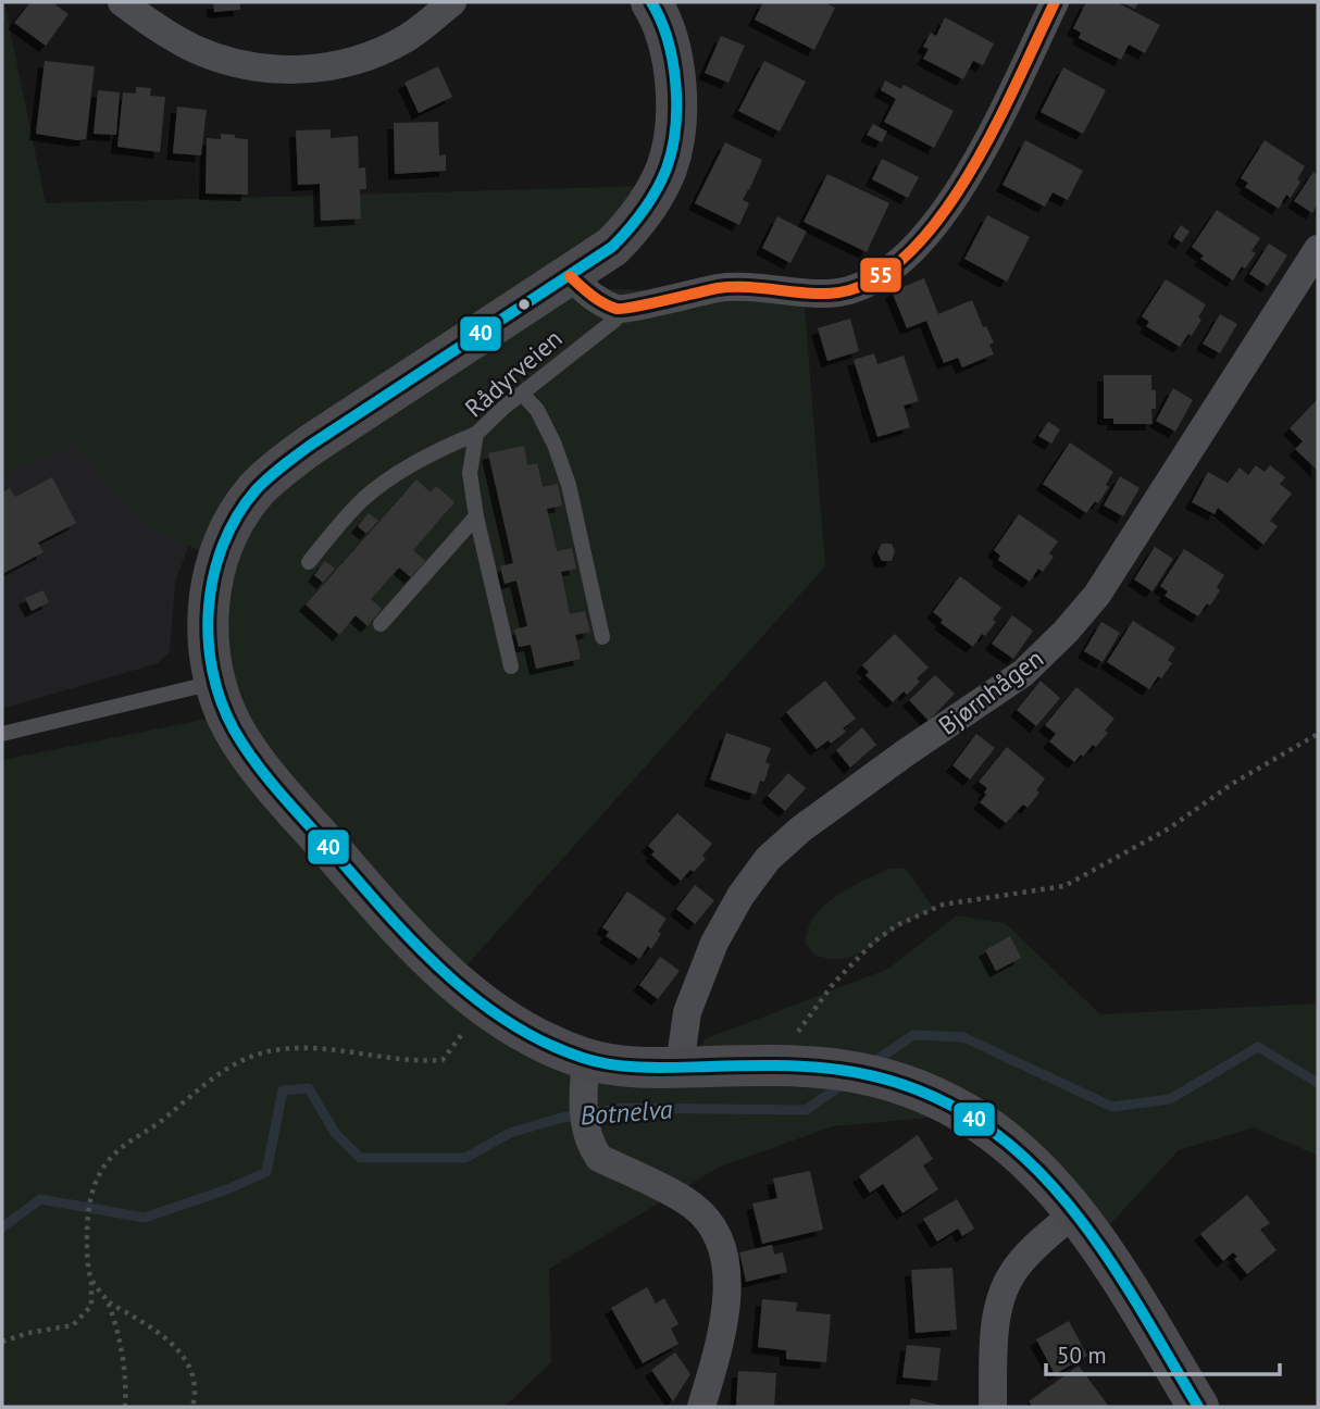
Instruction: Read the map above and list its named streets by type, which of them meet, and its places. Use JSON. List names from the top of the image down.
{
  "streets": {
    "street": ["Bjørnhågen"],
    "lane": ["Rådyrveien"]
  },
  "water": ["Botnelva"],
  "lines": ["transit line 40", "transit line 55"],
  "scale_bar": "50 m"
}
